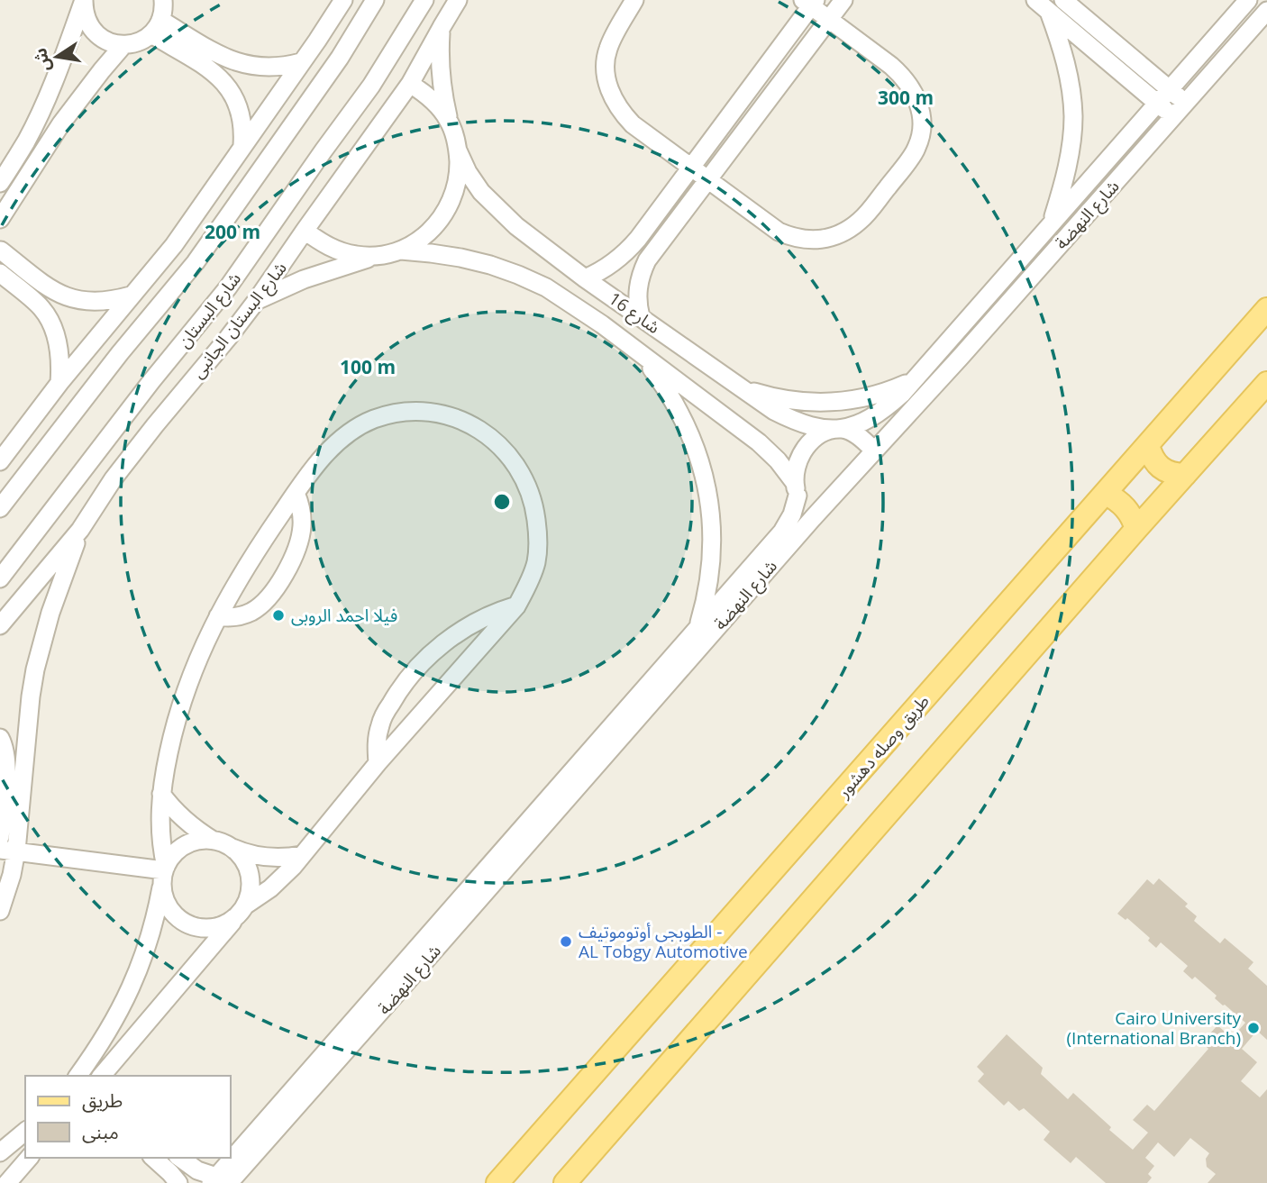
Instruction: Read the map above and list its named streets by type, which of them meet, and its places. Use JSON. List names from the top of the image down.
{
  "streets": {
    "main road": ["طريق وصله دهشور"],
    "street": [
      "شارع النهضة",
      "شارع البستان",
      "شارع 16",
      "شارع البستان الجانبى"
    ]
  },
  "crossings": [
    ["شارع النهضة", "شارع 16"]
  ],
  "places": ["فيلا احمد الروبى", "الطوبجى أوتوموتيف - AL Tobgy Automotive", "Cairo University (International Branch)"],
  "legend": ["طريق", "مبنى"],
  "north": "left",
  "rings": ["300 m", "200 m", "100 m"]
}
